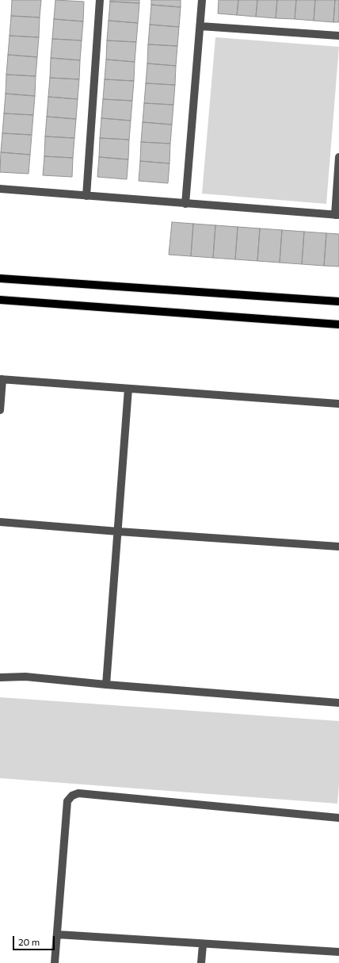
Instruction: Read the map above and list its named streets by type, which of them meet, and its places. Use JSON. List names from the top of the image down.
{
  "scale_bar": "20 m"
}
